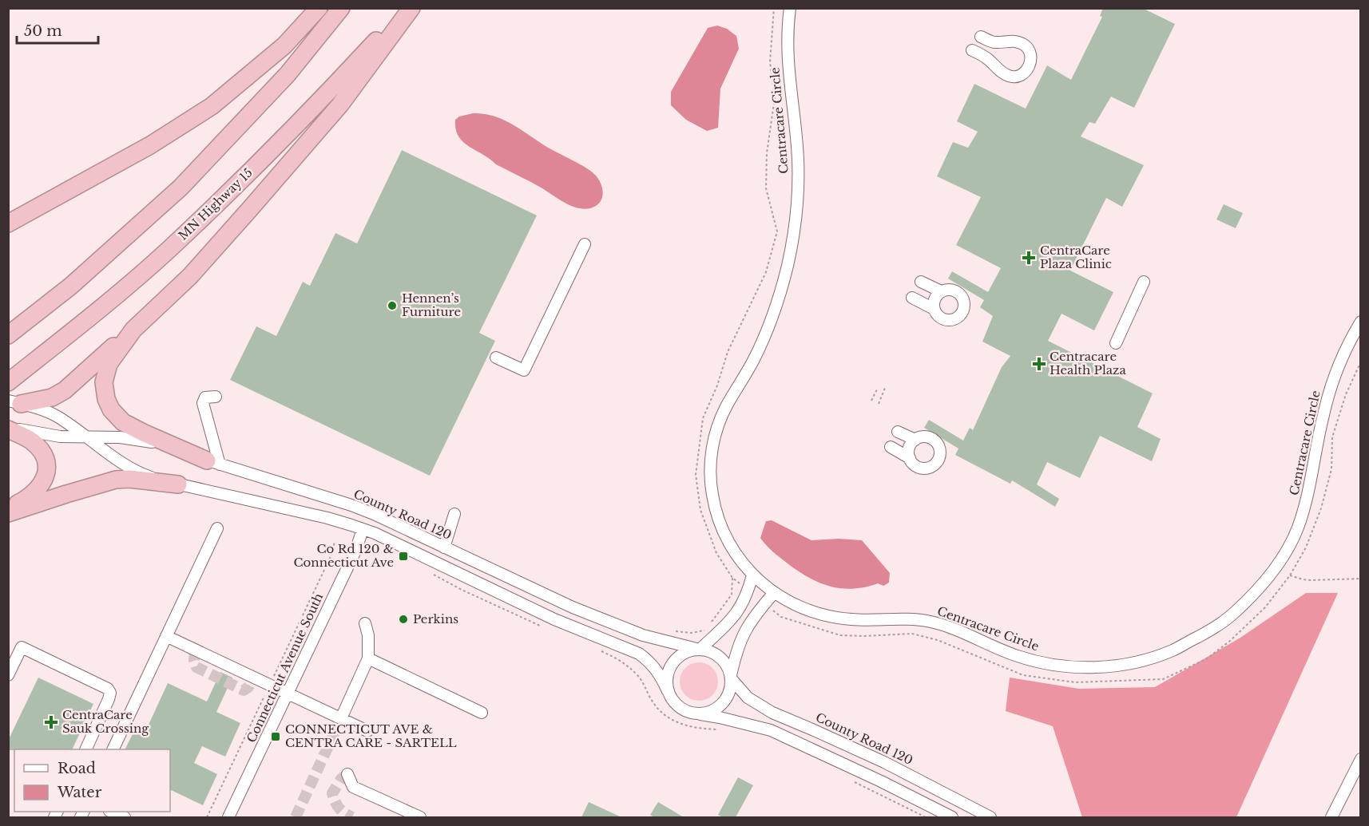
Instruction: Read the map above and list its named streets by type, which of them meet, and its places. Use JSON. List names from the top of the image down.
{
  "streets": {
    "highway": ["MN Highway 15"],
    "street": ["Centracare Circle", "County Road 120", "Connecticut Avenue South"]
  },
  "places": {
    "health": ["CentraCare Plaza Clinic", "Centracare Health Plaza", "CentraCare Sauk Crossing"],
    "other": ["Hennen’s Furniture", "Perkins"],
    "transit": ["Co Rd 120 & Connecticut Ave", "CONNECTICUT AVE & CENTRA CARE - SARTELL"]
  },
  "legend": ["Road", "Water"],
  "scale_bar": "50 m"
}
